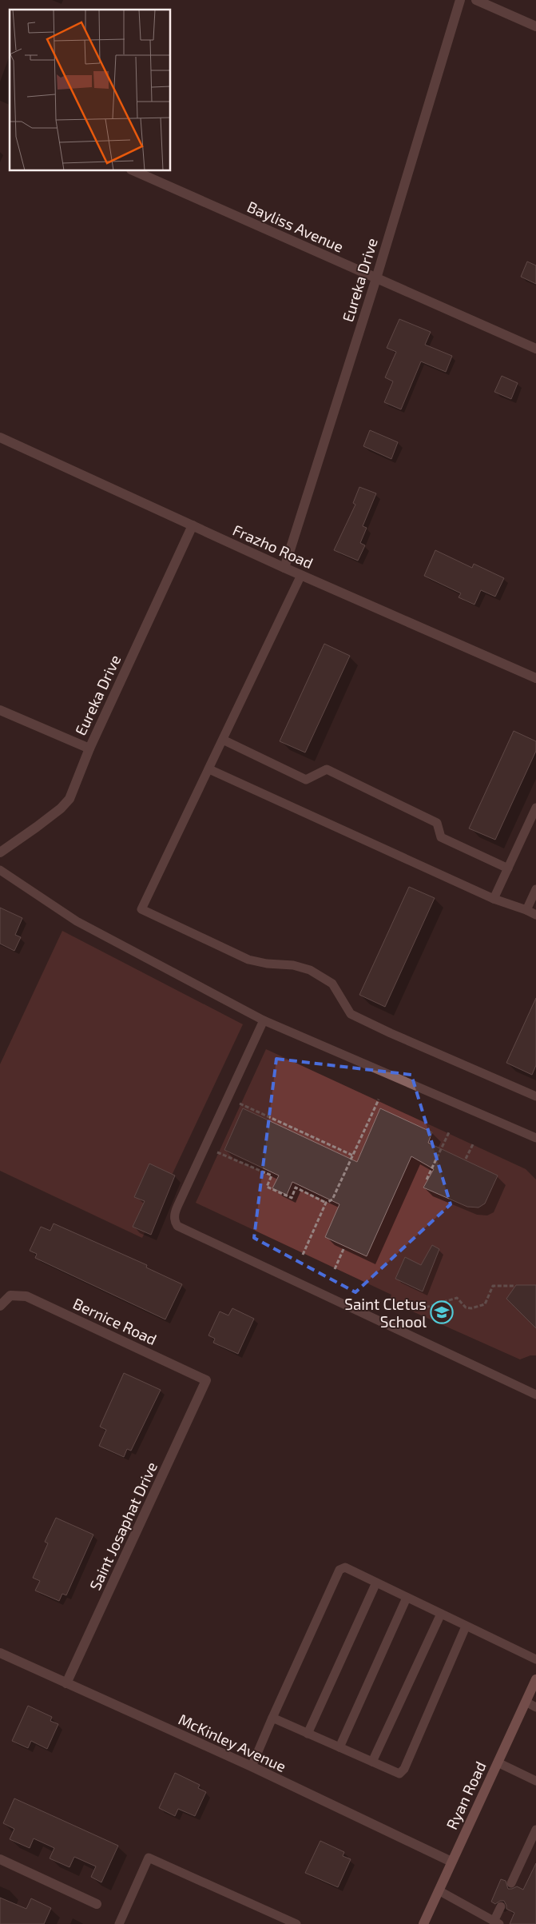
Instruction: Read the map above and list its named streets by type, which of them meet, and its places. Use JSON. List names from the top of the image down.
{
  "streets": {
    "main road": ["Ryan Road"],
    "street": [
      "Bayliss Avenue",
      "Eureka Drive",
      "Frazho Road",
      "Bernice Road",
      "Saint Josaphat Drive",
      "McKinley Avenue"
    ]
  },
  "crossings": [
    ["Bayliss Avenue", "Eureka Drive"],
    ["Eureka Drive", "Frazho Road"],
    ["Bernice Road", "Saint Josaphat Drive"],
    ["Saint Josaphat Drive", "McKinley Avenue"],
    ["McKinley Avenue", "Ryan Road"]
  ],
  "places": {
    "school or university": ["Saint Cletus School"]
  }
}
